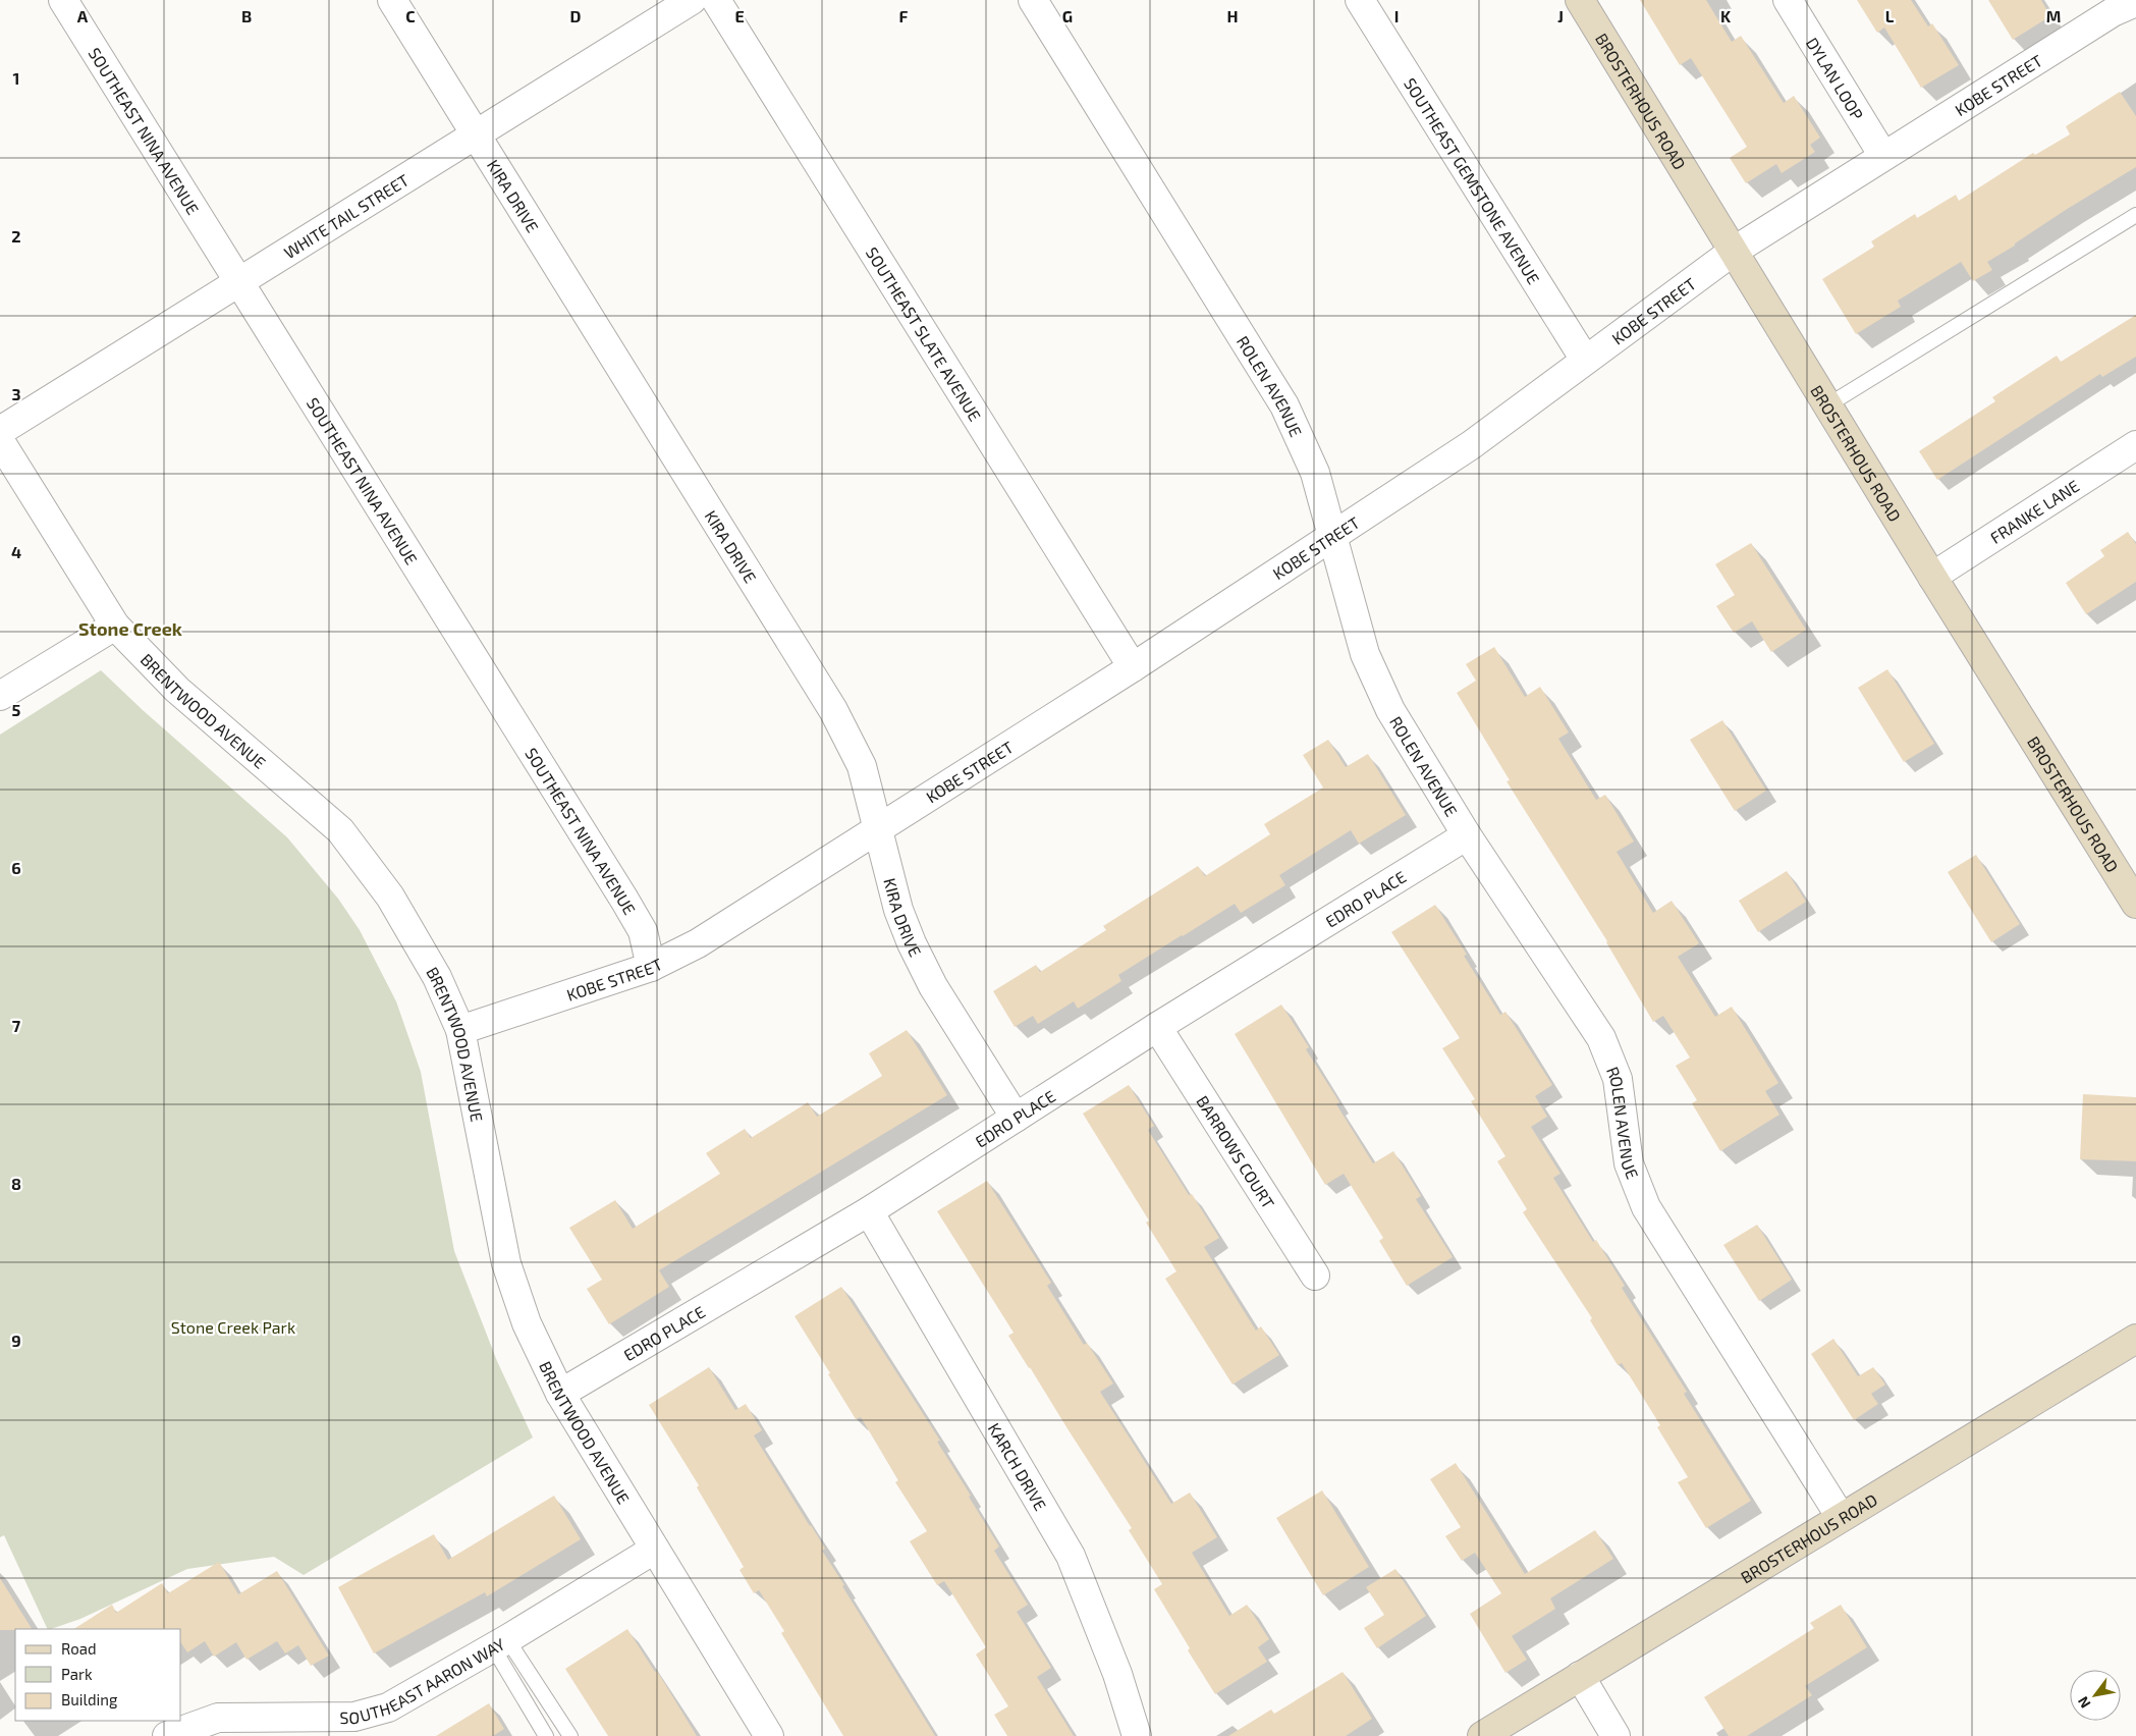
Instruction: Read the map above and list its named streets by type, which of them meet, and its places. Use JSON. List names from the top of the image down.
{
  "streets": {
    "street": [
      "DYLAN LOOP",
      "KOBE STREET",
      "BROSTERHOUS ROAD",
      "SOUTHEAST NINA AVENUE",
      "SOUTHEAST GEMSTONE AVENUE",
      "KIRA DRIVE",
      "WHITE TAIL STREET",
      "SOUTHEAST SLATE AVENUE",
      "ROLEN AVENUE",
      "FRANKE LANE",
      "BRENTWOOD AVENUE",
      "EDRO PLACE",
      "BARROWS COURT",
      "KARCH DRIVE",
      "SOUTHEAST AARON WAY"
    ]
  },
  "crossings": [
    ["DYLAN LOOP", "KOBE STREET"],
    ["KOBE STREET", "BROSTERHOUS ROAD"],
    ["KOBE STREET", "SOUTHEAST NINA AVENUE"],
    ["KOBE STREET", "SOUTHEAST GEMSTONE AVENUE"],
    ["KOBE STREET", "KIRA DRIVE"],
    ["KOBE STREET", "SOUTHEAST SLATE AVENUE"],
    ["KOBE STREET", "ROLEN AVENUE"],
    ["KOBE STREET", "BRENTWOOD AVENUE"],
    ["BROSTERHOUS ROAD", "ROLEN AVENUE"],
    ["BROSTERHOUS ROAD", "FRANKE LANE"],
    ["SOUTHEAST NINA AVENUE", "WHITE TAIL STREET"],
    ["KIRA DRIVE", "WHITE TAIL STREET"],
    ["KIRA DRIVE", "EDRO PLACE"],
    ["ROLEN AVENUE", "EDRO PLACE"],
    ["BRENTWOOD AVENUE", "EDRO PLACE"],
    ["BRENTWOOD AVENUE", "SOUTHEAST AARON WAY"],
    ["EDRO PLACE", "BARROWS COURT"],
    ["EDRO PLACE", "KARCH DRIVE"]
  ],
  "districts": ["Stone Creek"],
  "parks": ["Stone Creek Park"],
  "legend": ["Road", "Park", "Building"],
  "north": "bottom left",
  "grid": {
    "columns": [
      "A",
      "B",
      "C",
      "D",
      "E",
      "F",
      "G",
      "H",
      "I",
      "J",
      "K",
      "L",
      "M"
    ],
    "rows": [
      "1",
      "2",
      "3",
      "4",
      "5",
      "6",
      "7",
      "8",
      "9"
    ]
  }
}
